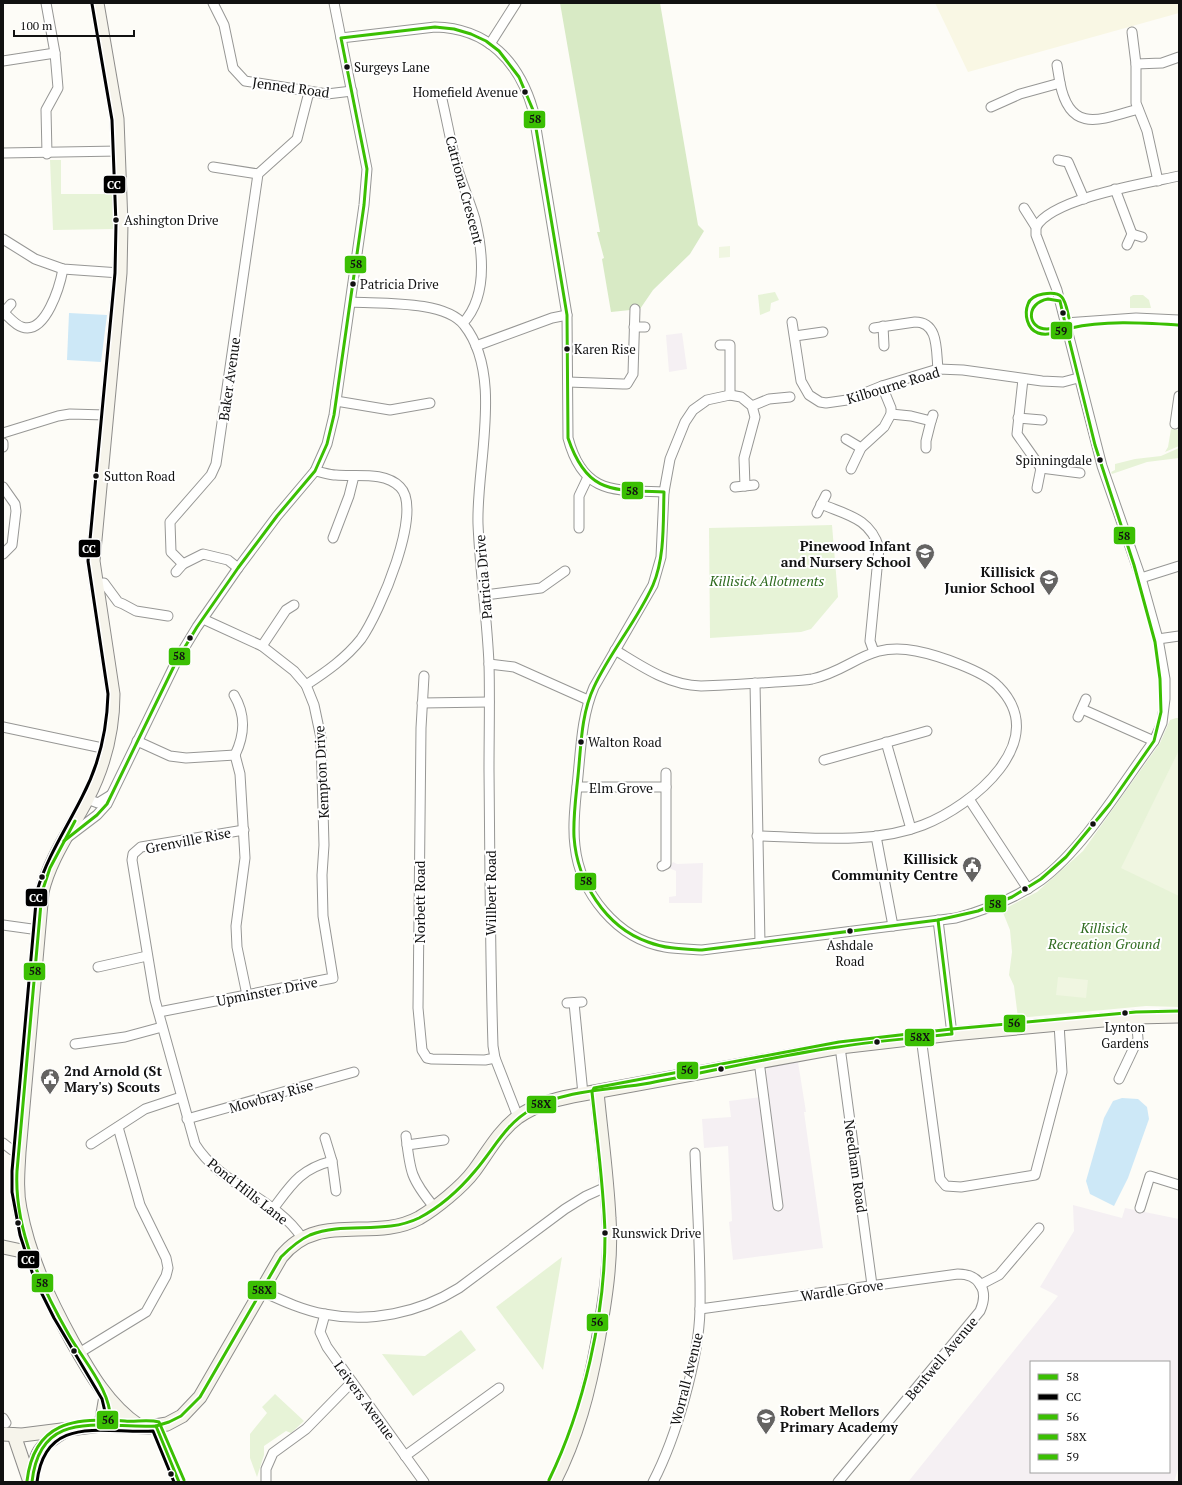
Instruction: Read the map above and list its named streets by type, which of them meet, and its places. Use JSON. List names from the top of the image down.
{
  "streets": {
    "street": [
      "Jenned Road",
      "Catriona Crescent",
      "Baker Avenue",
      "Kilbourne Road",
      "Patricia Drive",
      "Kempton Drive",
      "Elm Grove",
      "Grenville Rise",
      "Willbert Road",
      "Norbett Road",
      "Upminster Drive",
      "Mowbray Rise",
      "Needham Road",
      "Pond Hills Lane",
      "Wardle Grove",
      "Bentwell Avenue",
      "Worrall Avenue",
      "Leivers Avenue"
    ]
  },
  "crossings": [
    ["Catriona Crescent", "Patricia Drive"],
    ["Patricia Drive", "Willbert Road"],
    ["Kempton Drive", "Upminster Drive"],
    ["Grenville Rise", "Pond Hills Lane"],
    ["Willbert Road", "Norbett Road"],
    ["Upminster Drive", "Pond Hills Lane"],
    ["Mowbray Rise", "Pond Hills Lane"],
    ["Needham Road", "Wardle Grove"],
    ["Wardle Grove", "Bentwell Avenue"],
    ["Wardle Grove", "Worrall Avenue"]
  ],
  "parks": ["Killisick Allotments", "Killisick Recreation Ground"],
  "places": {
    "other": [
      "Surgeys Lane",
      "Homefield Avenue",
      "Ashington Drive",
      "Patricia Drive",
      "Karen Rise",
      "Spinningdale",
      "Sutton Road",
      "Walton Road",
      "Ashdale Road",
      "Lynton Gardens",
      "Runswick Drive"
    ],
    "school or university": ["Pinewood Infant and Nursery School", "Killisick Junior School", "Robert Mellors Primary Academy"],
    "public building": ["Killisick Community Centre", "2nd Arnold (St Mary's) Scouts"]
  },
  "lines": [
    "transit line CC",
    "transit line 58",
    "transit line 59",
    "transit line 58X",
    "transit line 56"
  ],
  "legend": [
    "58",
    "CC",
    "56",
    "58X",
    "59"
  ],
  "scale_bar": "100 m"
}
